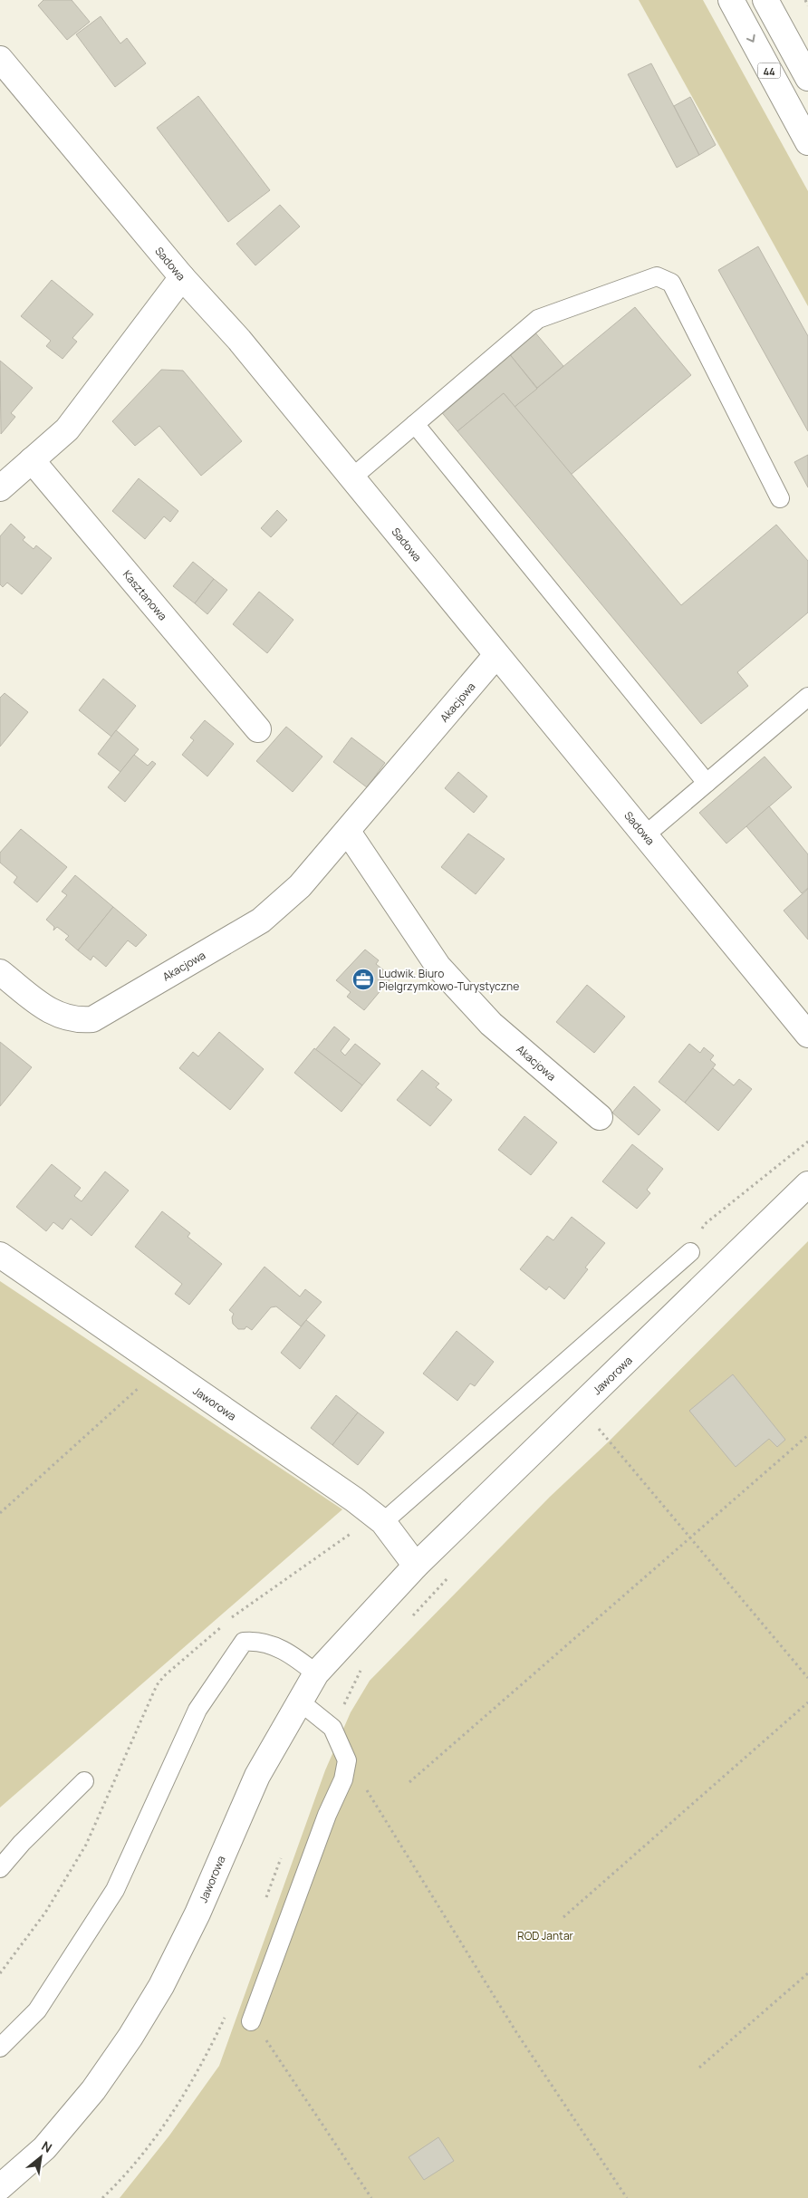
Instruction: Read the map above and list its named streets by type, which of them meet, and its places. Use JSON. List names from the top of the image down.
{
  "streets": {
    "street": [
      "44",
      "Sadowa",
      "Kasztanowa",
      "Akacjowa",
      "Jaworowa"
    ]
  },
  "crossings": [
    ["Sadowa", "Akacjowa"]
  ],
  "parks": ["ROD Jantar"],
  "places": {
    "office": ["Ludwik. Biuro Pielgrzymkowo-Turystyczne"]
  },
  "north": "top right"
}
